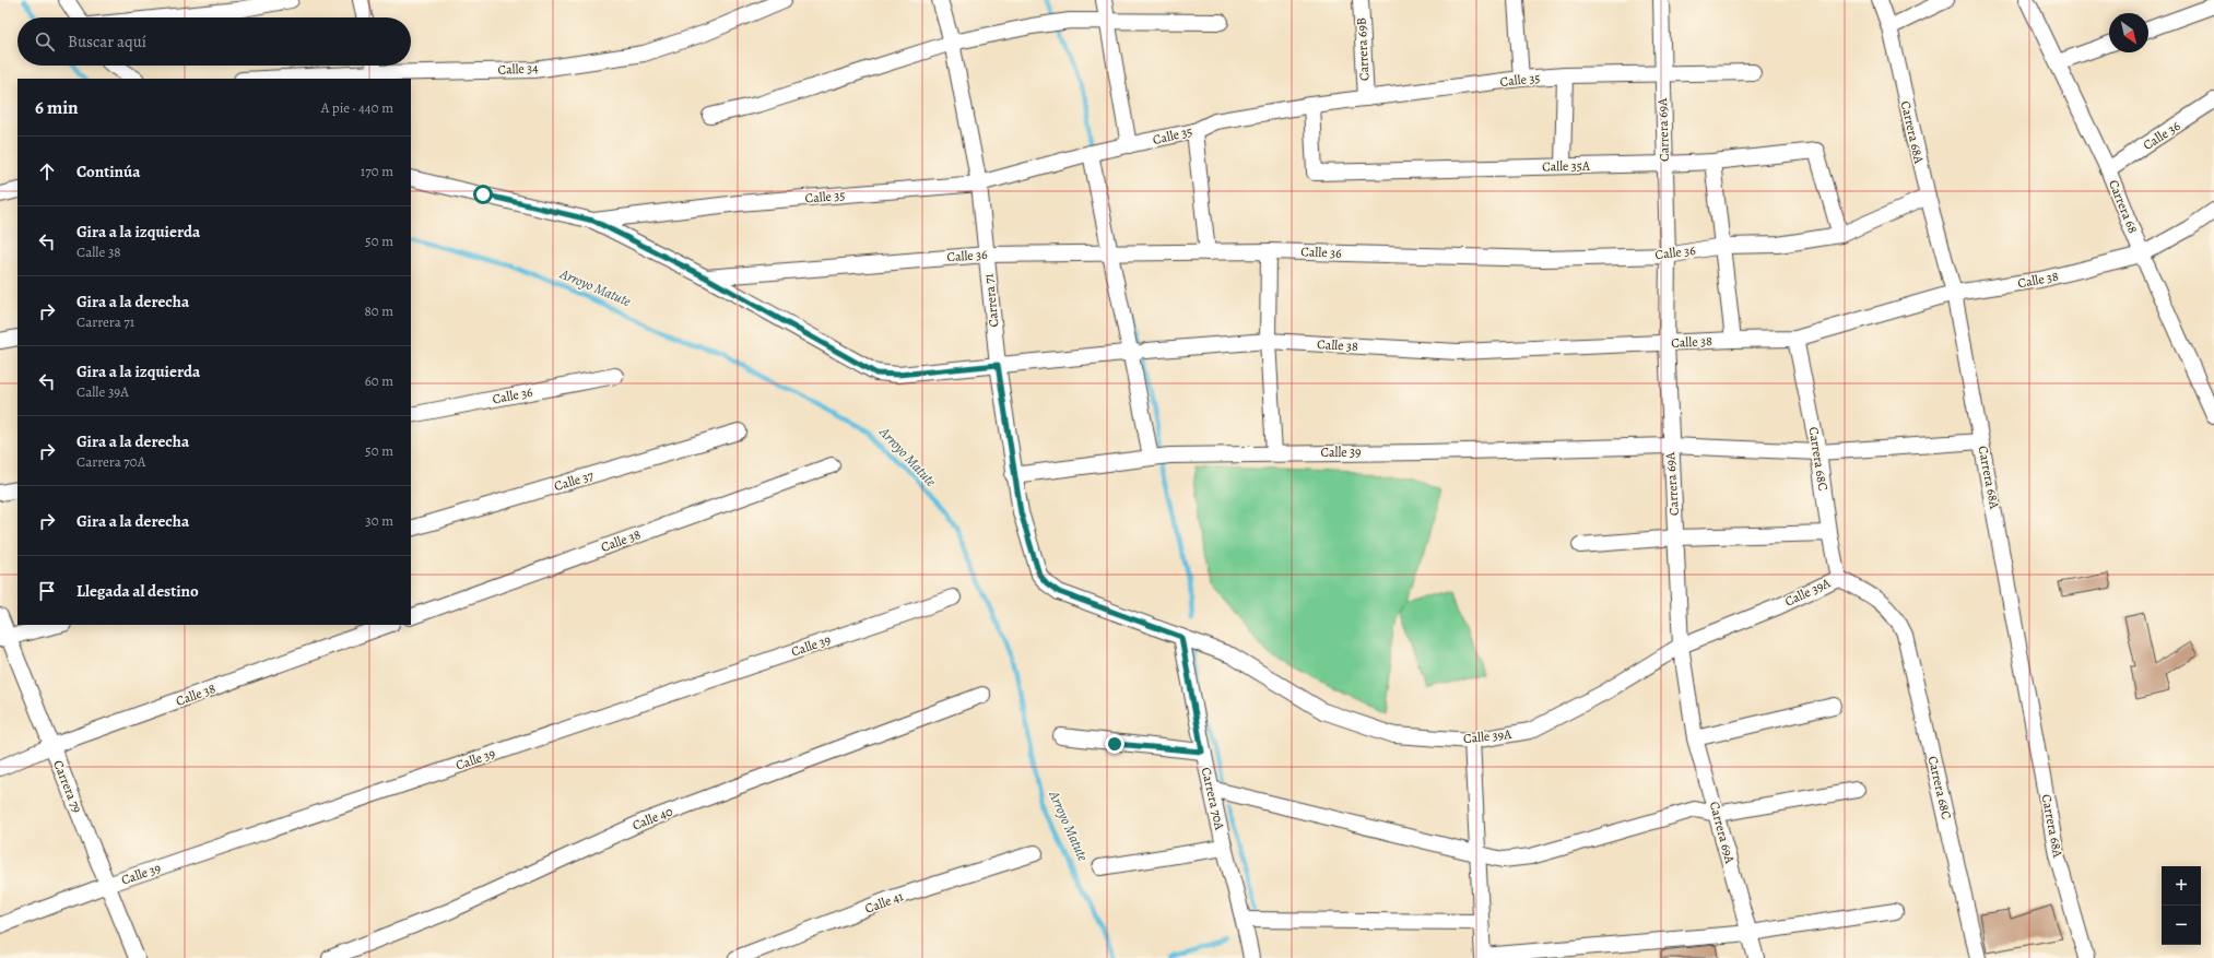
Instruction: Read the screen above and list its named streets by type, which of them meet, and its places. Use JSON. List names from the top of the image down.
{
  "streets": {
    "street": [
      "Carrera 69B",
      "Calle 34",
      "Calle 35",
      "Carrera 69A",
      "Carrera 68A",
      "Calle 36",
      "Calle 35A",
      "Carrera 68",
      "Calle 38",
      "Carrera 71",
      "Calle 39",
      "Carrera 68C",
      "Calle 37",
      "Calle 39A",
      "Carrera 79",
      "Carrera 70A",
      "Calle 40",
      "Calle 41"
    ]
  },
  "crossings": [
    ["Carrera 69B", "Calle 35"],
    ["Calle 35", "Carrera 69A"],
    ["Calle 35", "Calle 35A"],
    ["Calle 35", "Carrera 71"],
    ["Carrera 69A", "Calle 36"],
    ["Carrera 69A", "Calle 35A"],
    ["Carrera 69A", "Calle 38"],
    ["Carrera 69A", "Calle 39"],
    ["Carrera 69A", "Calle 39A"],
    ["Carrera 68A", "Calle 36"],
    ["Carrera 68A", "Calle 38"],
    ["Carrera 68A", "Calle 39"],
    ["Calle 36", "Calle 35A"],
    ["Calle 36", "Carrera 68"],
    ["Calle 36", "Calle 38"],
    ["Calle 36", "Carrera 71"],
    ["Carrera 68", "Calle 38"],
    ["Calle 38", "Carrera 71"],
    ["Calle 38", "Carrera 68C"],
    ["Calle 38", "Carrera 79"],
    ["Carrera 71", "Calle 39"],
    ["Carrera 71", "Calle 39A"],
    ["Calle 39", "Carrera 68C"],
    ["Calle 39", "Carrera 79"],
    ["Carrera 68C", "Calle 39A"],
    ["Calle 39A", "Carrera 70A"]
  ],
  "water": ["Arroyo Matute"],
  "north": "bottom right",
  "page": {
    "search": "Buscar aquí",
    "heading": ["6 min", "A pie · 440 m"],
    "list": [
      ["Continúa", "170 m"],
      ["Gira a la izquierda", "Calle 38", "50 m"],
      ["Gira a la derecha", "Carrera 71", "80 m"],
      ["Gira a la izquierda", "Calle 39A", "60 m"],
      ["Gira a la derecha", "Carrera 70A", "50 m"],
      ["Gira a la derecha", "30 m"],
      "Llegada al destino"
    ],
    "map_buttons": ["+", "−"]
  }
}
